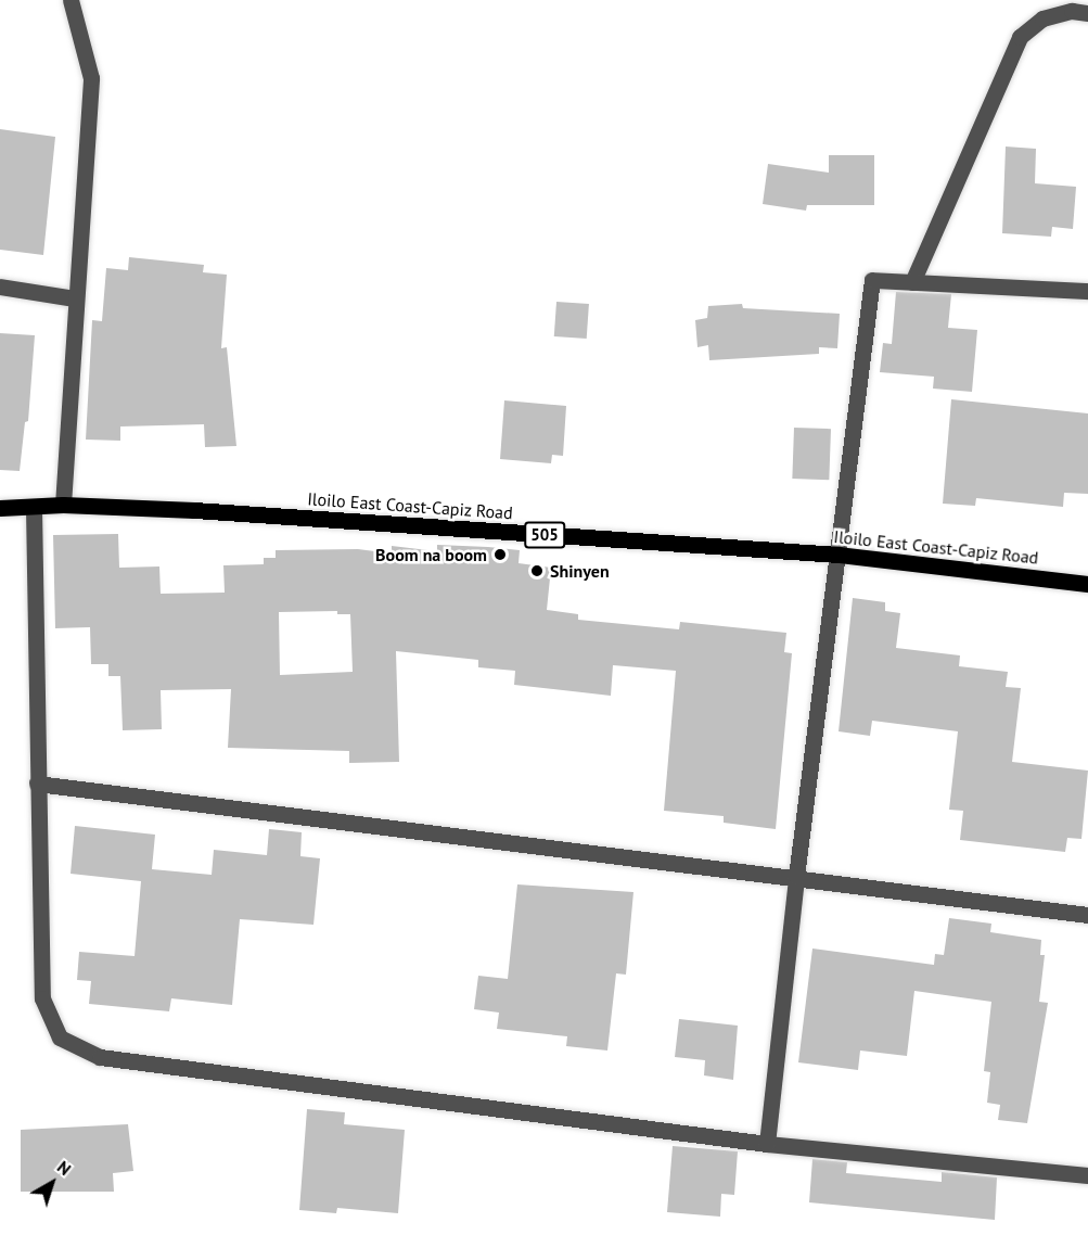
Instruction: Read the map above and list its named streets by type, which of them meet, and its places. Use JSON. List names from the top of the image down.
{
  "streets": {
    "main road": ["Iloilo East Coast-Capiz Road", "505"]
  },
  "places": ["Boom na boom", "Shinyen"],
  "north": "top right"
}
